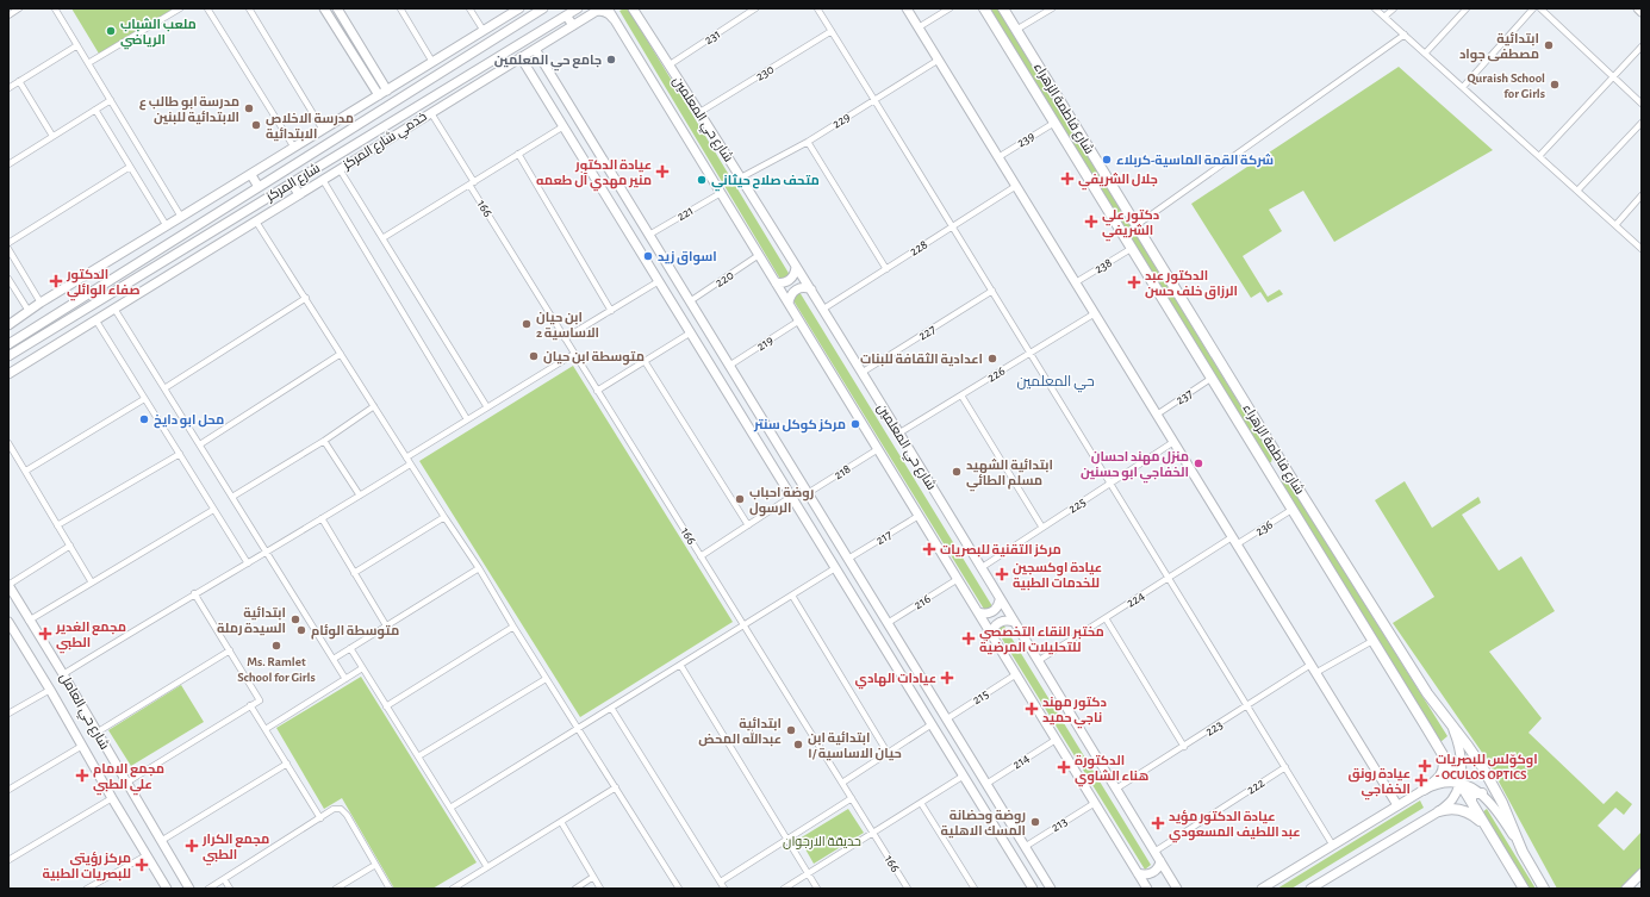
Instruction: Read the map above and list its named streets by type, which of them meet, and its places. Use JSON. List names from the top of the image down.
{
  "streets": {
    "highway": ["شارع فاطمة الزهراء"],
    "main road": [
      "شارع حي المعلمين",
      "خدمي شارع المركز",
      "شارع المركز",
      "شارع حي العامل"
    ],
    "street": [
      "231",
      "230",
      "229",
      "239",
      "166",
      "221",
      "228",
      "238",
      "220",
      "227",
      "219",
      "226",
      "237",
      "218",
      "225",
      "236",
      "217",
      "224",
      "216",
      "215",
      "223",
      "214",
      "222",
      "213"
    ]
  },
  "crossings": [
    ["231", "شارع حي المعلمين"],
    ["230", "شارع حي المعلمين"],
    ["شارع فاطمة الزهراء", "239"],
    ["شارع فاطمة الزهراء", "238"],
    ["شارع فاطمة الزهراء", "237"],
    ["شارع فاطمة الزهراء", "236"],
    ["شارع حي المعلمين", "229"],
    ["شارع حي المعلمين", "خدمي شارع المركز"],
    ["شارع حي المعلمين", "221"],
    ["شارع حي المعلمين", "228"],
    ["شارع حي المعلمين", "220"],
    ["شارع حي المعلمين", "227"],
    ["شارع حي المعلمين", "219"],
    ["شارع حي المعلمين", "226"],
    ["شارع حي المعلمين", "218"],
    ["شارع حي المعلمين", "225"],
    ["شارع حي المعلمين", "217"],
    ["شارع حي المعلمين", "224"],
    ["شارع حي المعلمين", "216"],
    ["شارع حي المعلمين", "215"],
    ["شارع حي المعلمين", "223"],
    ["شارع حي المعلمين", "214"],
    ["شارع حي المعلمين", "222"],
    ["شارع حي المعلمين", "213"],
    ["خدمي شارع المركز", "166"],
    ["236", "224"]
  ],
  "districts": ["حي المعلمين"],
  "parks": ["حديقة الارجوان"],
  "places": {
    "other": [
      "ملعب الشباب الرياضي",
      "ابتدائية مصطفى جواد",
      "جامع حي المعلمين",
      "Quraish School for Girls",
      "مدرسة ابو طالب ع الابتدائية للبنين",
      "مدرسة الاخلاص الابتدائية",
      "شركة القمة الماسية-كربلاء",
      "متحف صلاح حيثاني",
      "اسواق زيد",
      "ابن حيان الاساسية 2",
      "متوسطة ابن حيان",
      "اعدادية الثقافة للبنات",
      "محل ابو دايخ",
      "مركز كوكل سنتر",
      "منزل مهند احسان الخفاجي ابو حسنين",
      "ابتدائية الشهيد مسلم الطائي",
      "روضة احباب الرسول",
      "ابتدائية السيدة رملة",
      "متوسطة الوئام",
      "Ms. Ramlet School for Girls",
      "ابتدائية عبدالله المحض",
      "ابتدائية ابن حيان الاساسية /١",
      "روضة وحضانة المسك الاهلية"
    ],
    "health": [
      "عيادة الدكتور منير مهدي آل طعمه",
      "جلال الشريفي",
      "دكتور علي الشريفي",
      "الدكتور صفاء الوائلي",
      "الدكتور عبد الرزاق خلف حسن",
      "مركز التقنية للبصريات",
      "عيادة اوكسجين للخدمات الطبية",
      "مجمع الغدير الطبي",
      "مختبر النقاء التخصصي للتحليلات المرضية",
      "عيادات الهادي",
      "دكتور مهند ناجي حميد",
      "اوكوّلس للبصريات - OCULOS OPTICS",
      "الدكتورة هناء الشاوي",
      "مجمع الامام علي الطبي",
      "عيادة رونق الخفاجي",
      "عيادة الدكتور مؤيد عبد اللطيف المسعودي",
      "مجمع الكرار الطبي",
      "مركز رؤيتي للبصريات الطبية"
    ]
  }
}
